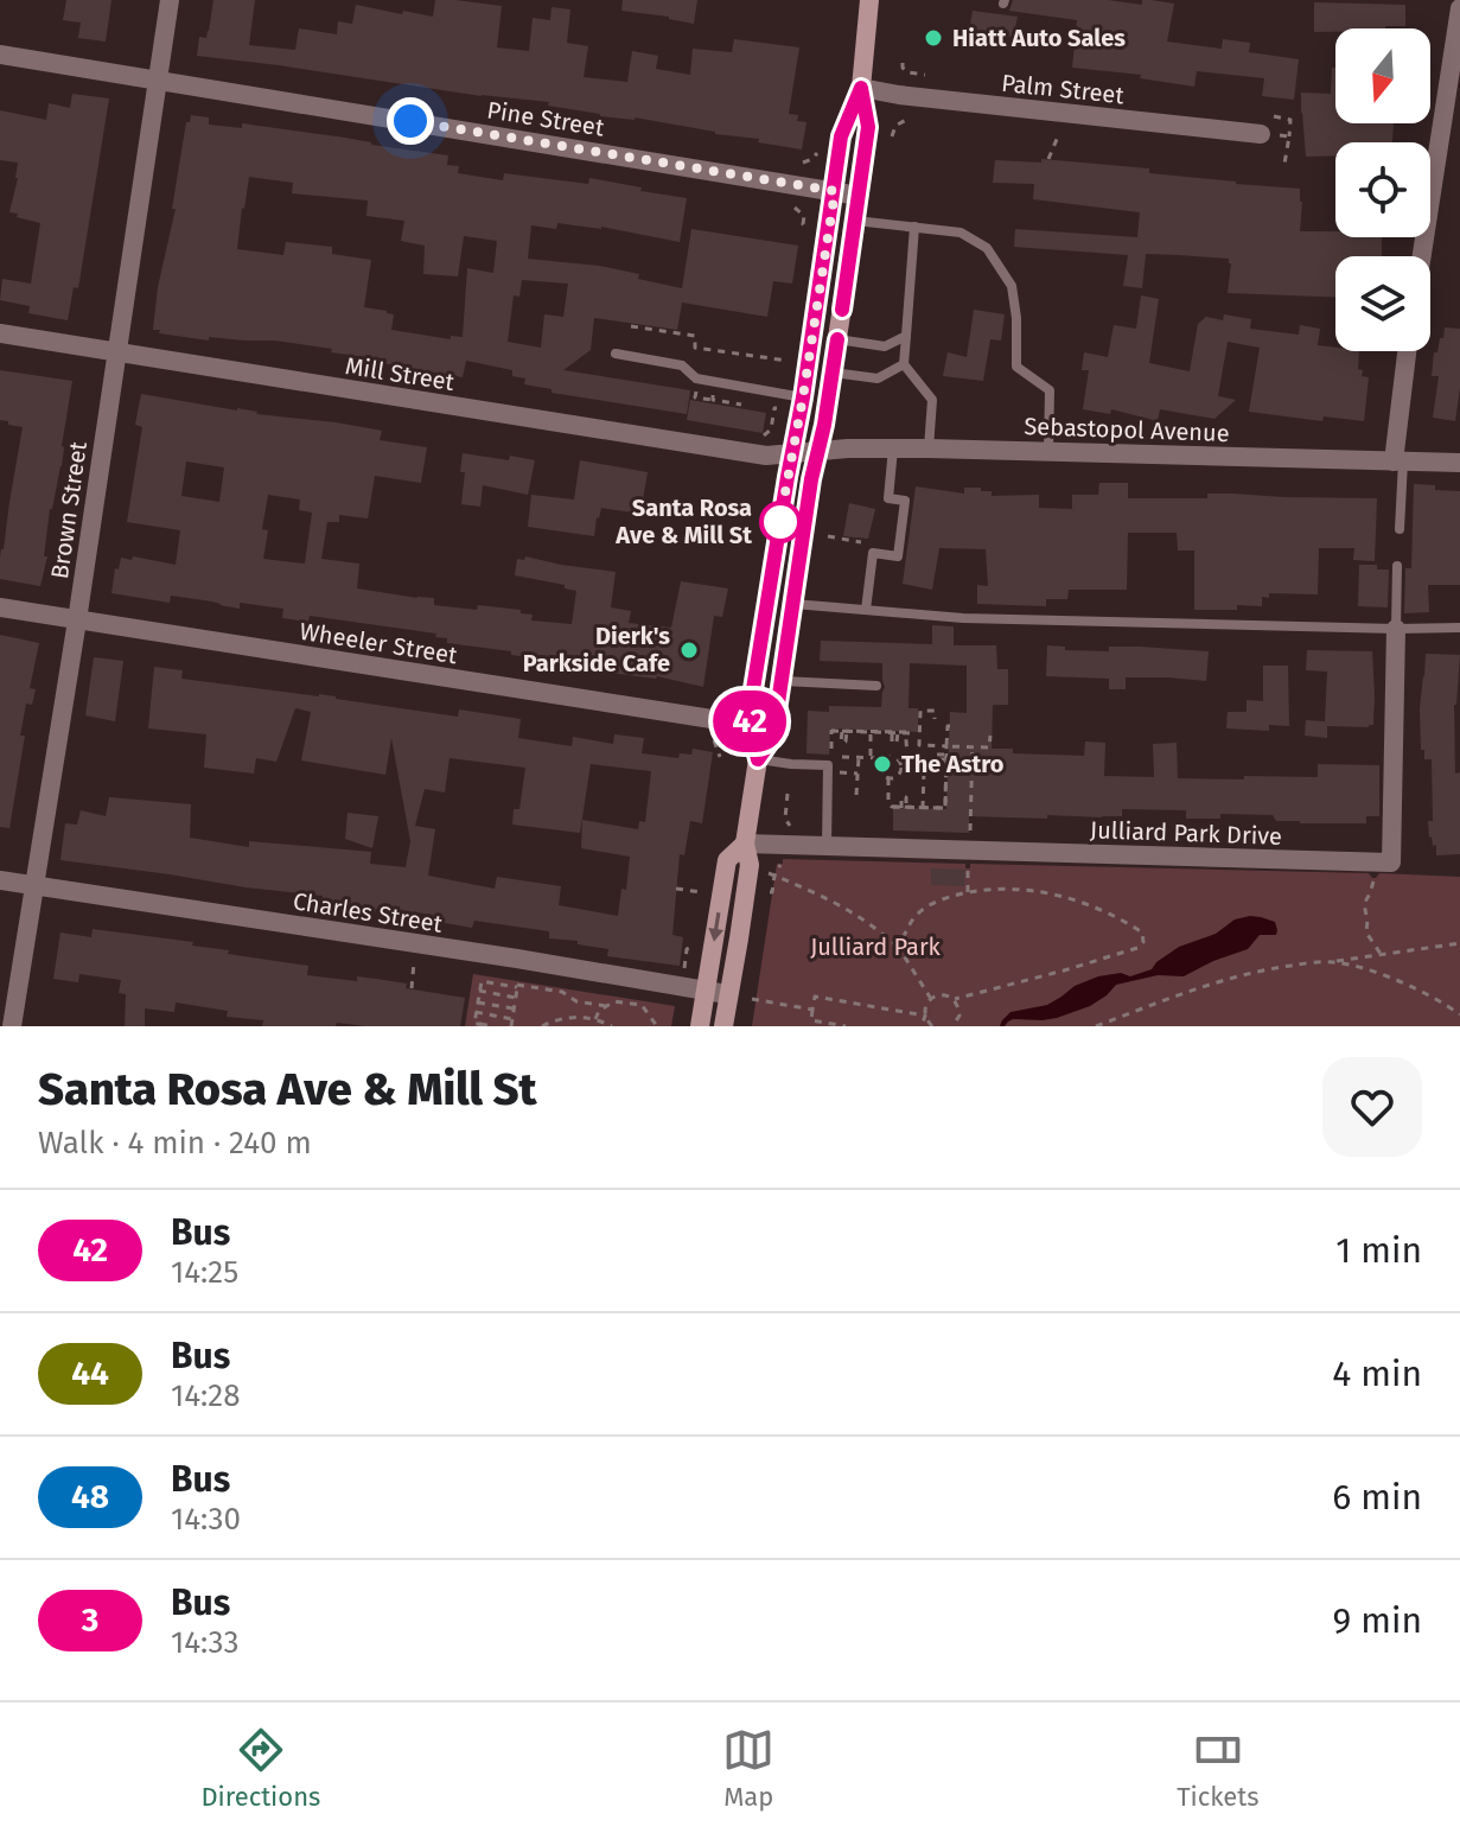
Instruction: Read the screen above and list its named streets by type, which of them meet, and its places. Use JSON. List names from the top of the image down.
{
  "streets": {
    "street": [
      "Palm Street",
      "Pine Street",
      "Mill Street",
      "Sebastopol Avenue",
      "Brown Street",
      "Wheeler Street",
      "Julliard Park Drive",
      "Charles Street"
    ]
  },
  "crossings": [
    ["Pine Street", "Brown Street"],
    ["Mill Street", "Sebastopol Avenue"],
    ["Mill Street", "Brown Street"],
    ["Brown Street", "Wheeler Street"],
    ["Brown Street", "Charles Street"]
  ],
  "parks": ["Julliard Park"],
  "places": [
    "Hiatt Auto Sales",
    "Santa Rosa Ave & Mill St",
    "Dierk's Parkside Cafe",
    "The Astro"
  ],
  "lines": ["bus line 42"],
  "north": "bottom",
  "page": {
    "on_map": "42",
    "heading": ["Santa Rosa Ave & Mill St", "Walk · 4 min · 240 m"],
    "list": [
      {
        "mark": "42",
        "name": "Bus",
        "note": "14:25",
        "value": "1 min"
      },
      {
        "mark": "44",
        "name": "Bus",
        "note": "14:28",
        "value": "4 min"
      },
      {
        "mark": "48",
        "name": "Bus",
        "note": "14:30",
        "value": "6 min"
      },
      {
        "mark": "3",
        "name": "Bus",
        "note": "14:33",
        "value": "9 min"
      }
    ],
    "tabs": ["Directions", "Map", "Tickets"]
  }
}
